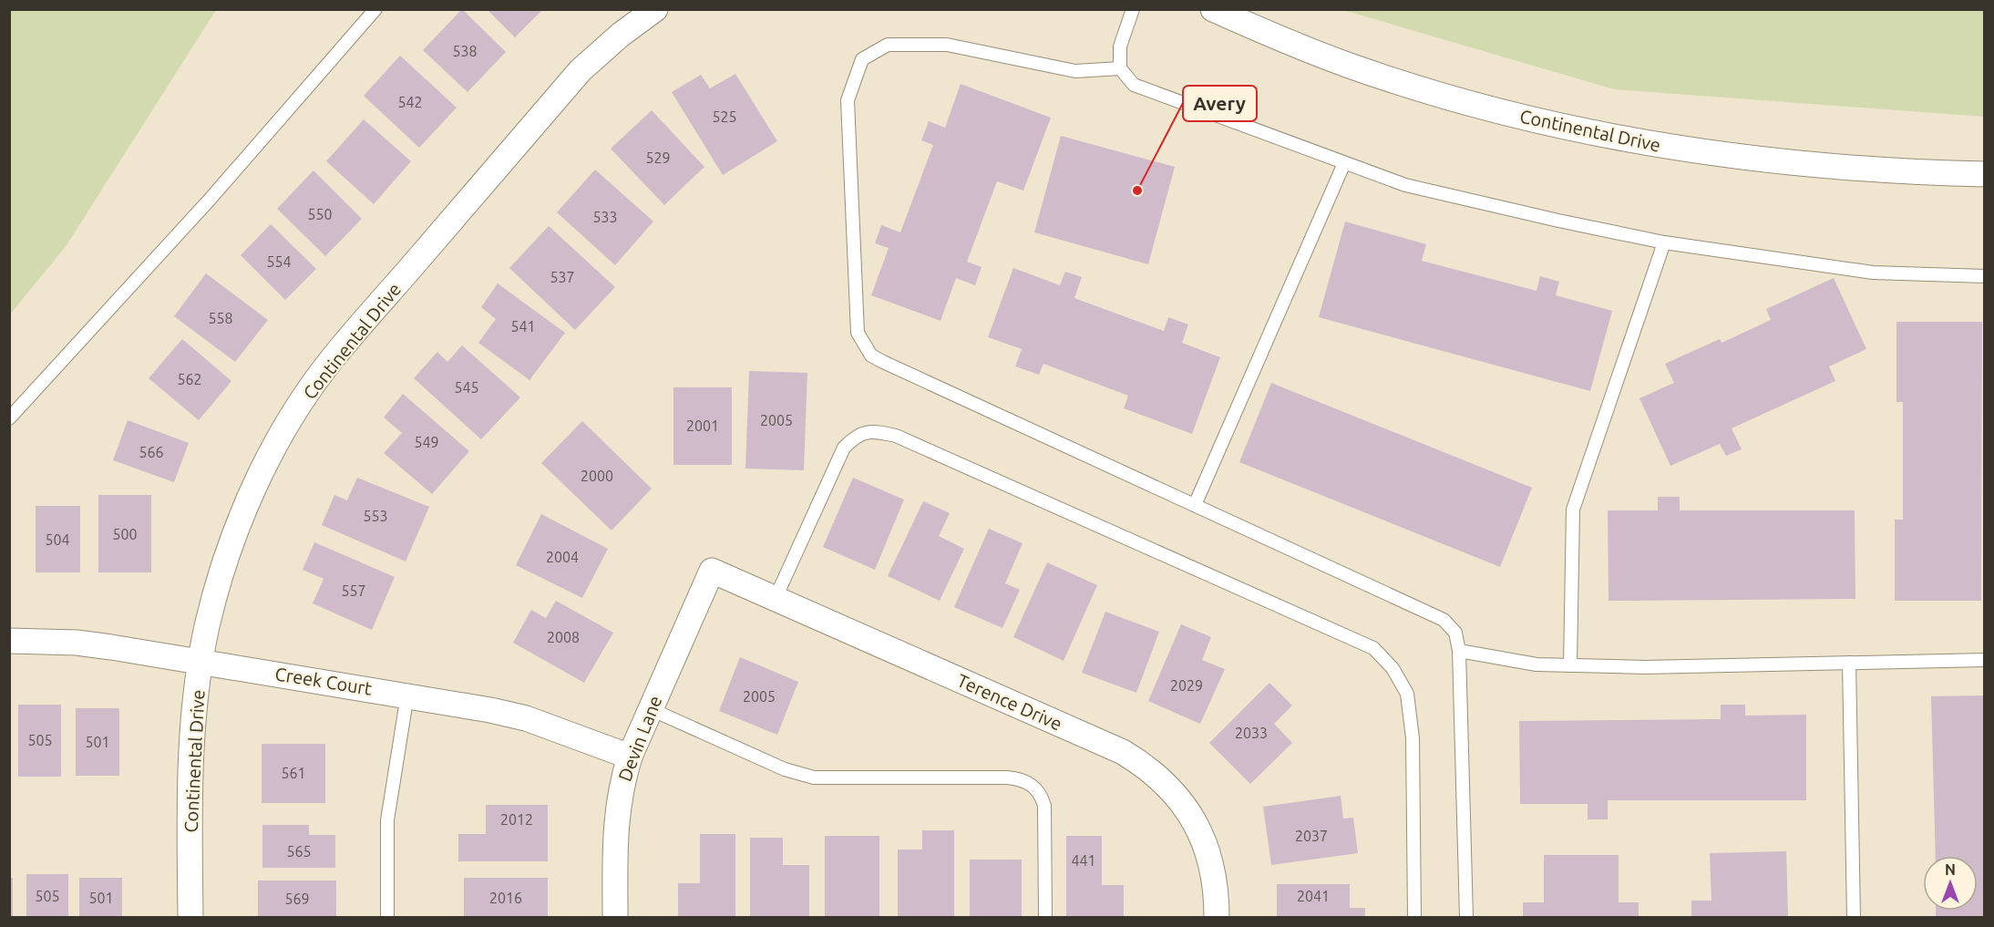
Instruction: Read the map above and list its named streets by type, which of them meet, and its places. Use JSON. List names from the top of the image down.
{
  "streets": {
    "street": [
      "Continental Drive",
      "Creek Court",
      "Terence Drive",
      "Devin Lane"
    ]
  },
  "crossings": [
    ["Continental Drive", "Creek Court"],
    ["Creek Court", "Devin Lane"],
    ["Terence Drive", "Devin Lane"]
  ],
  "places": ["Avery"],
  "house_numbers": [
    "538",
    "542",
    "525",
    "529",
    "550",
    "533",
    "554",
    "537",
    "558",
    "541",
    "562",
    "545",
    "2005",
    "2001",
    "549",
    "566",
    "2000",
    "553",
    "500",
    "504",
    "2004",
    "557",
    "2008",
    "2029",
    "2005",
    "2033",
    "505",
    "501",
    "561",
    "2012",
    "2037",
    "565",
    "441",
    "505",
    "2041",
    "501",
    "2016",
    "569"
  ],
  "north": "top"
}
